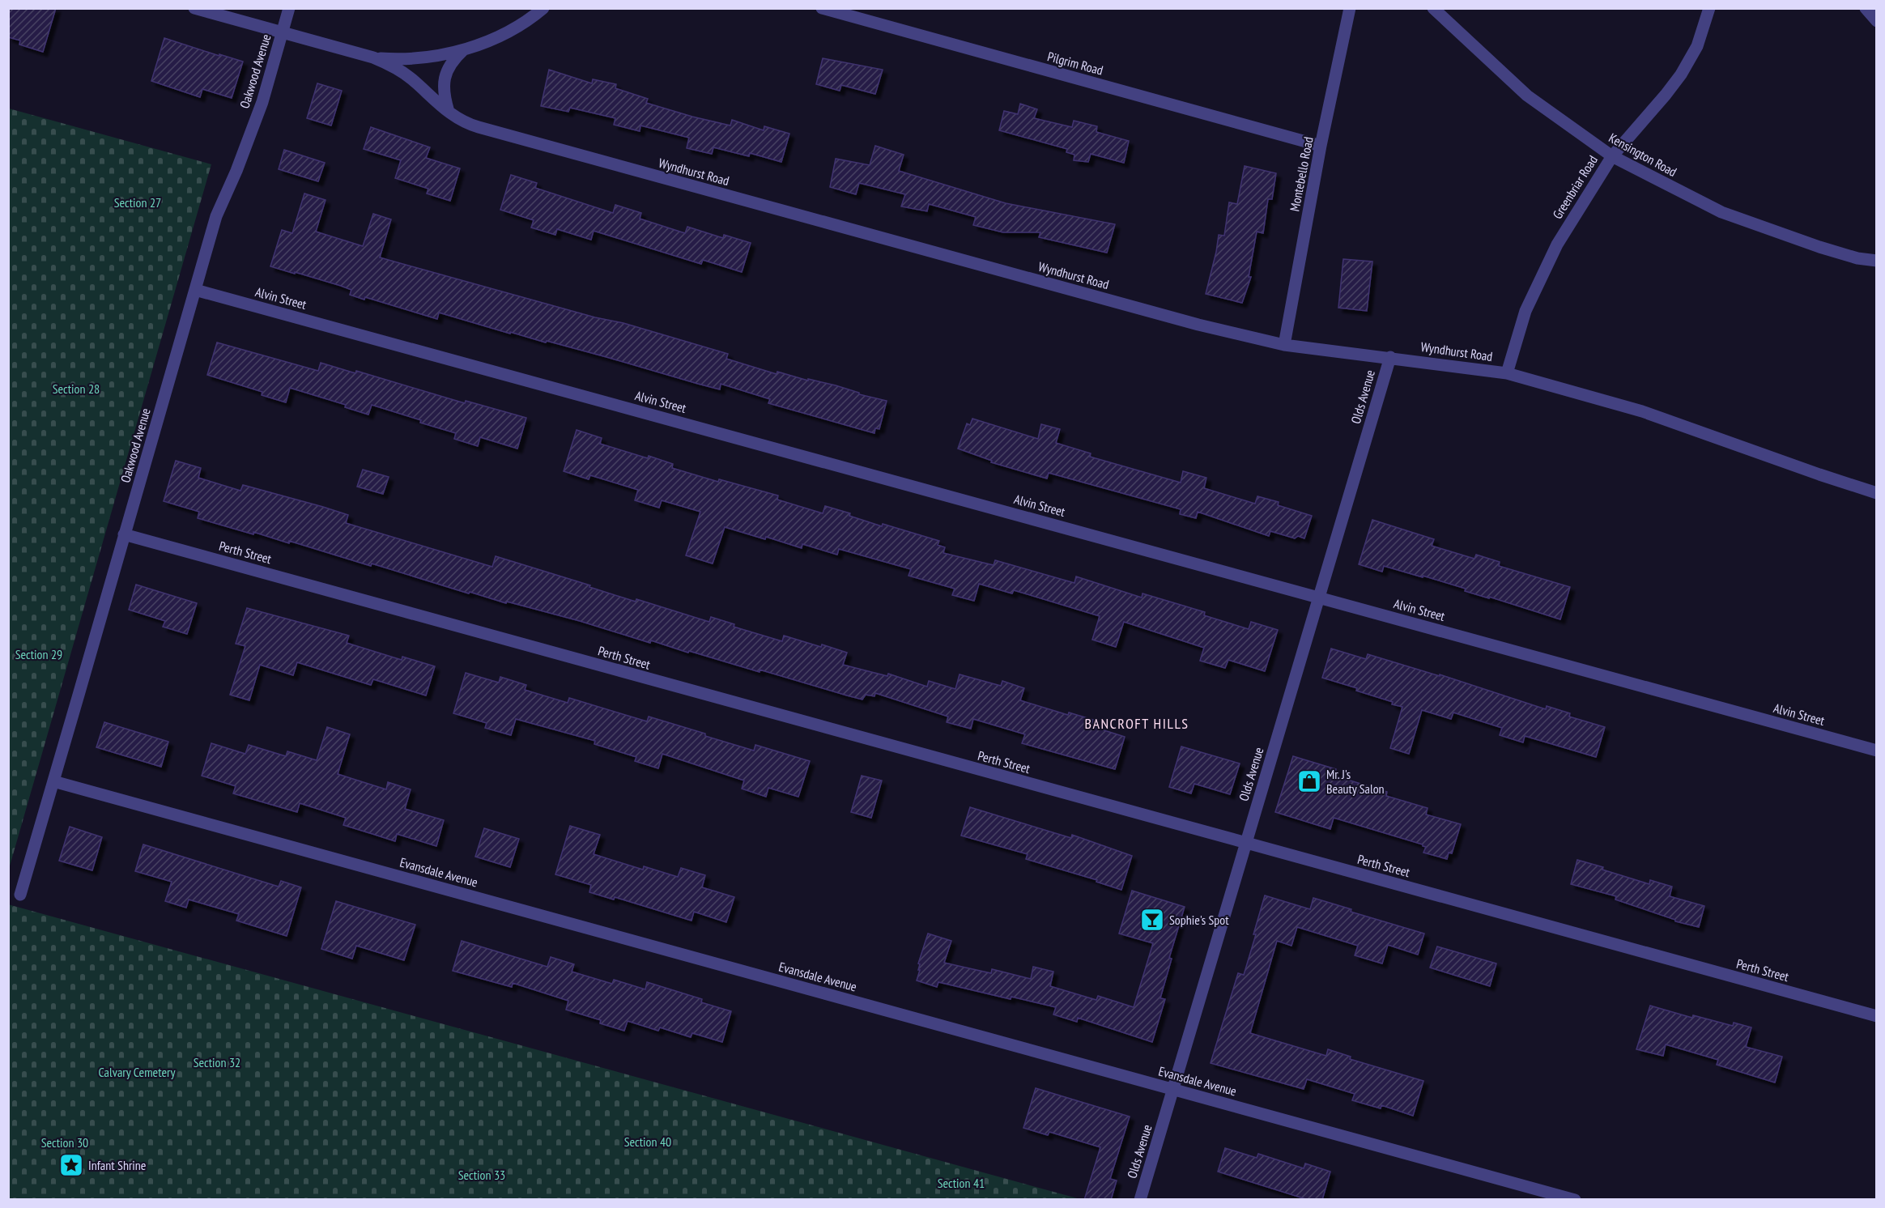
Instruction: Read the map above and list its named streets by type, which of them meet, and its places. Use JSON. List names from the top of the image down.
{
  "streets": {
    "street": [
      "Pilgrim Road",
      "Oakwood Avenue",
      "Kensington Road",
      "Wyndhurst Road",
      "Montebello Road",
      "Greenbriar Road",
      "Alvin Street",
      "Olds Avenue",
      "Perth Street",
      "Evansdale Avenue"
    ]
  },
  "crossings": [
    ["Pilgrim Road", "Montebello Road"],
    ["Oakwood Avenue", "Wyndhurst Road"],
    ["Oakwood Avenue", "Alvin Street"],
    ["Oakwood Avenue", "Perth Street"],
    ["Oakwood Avenue", "Evansdale Avenue"],
    ["Kensington Road", "Greenbriar Road"],
    ["Wyndhurst Road", "Montebello Road"],
    ["Wyndhurst Road", "Greenbriar Road"],
    ["Wyndhurst Road", "Olds Avenue"],
    ["Alvin Street", "Olds Avenue"],
    ["Olds Avenue", "Perth Street"],
    ["Olds Avenue", "Evansdale Avenue"]
  ],
  "districts": ["BANCROFT HILLS"],
  "parks": [
    "Section 27",
    "Section 28",
    "Section 29",
    "Section 32",
    "Calvary Cemetery",
    "Section 40",
    "Section 30",
    "Section 33",
    "Section 41"
  ],
  "places": {
    "shop": ["Mr. J's Beauty Salon"],
    "bar": ["Sophie's Spot"],
    "place": ["Infant Shrine"]
  }
}
